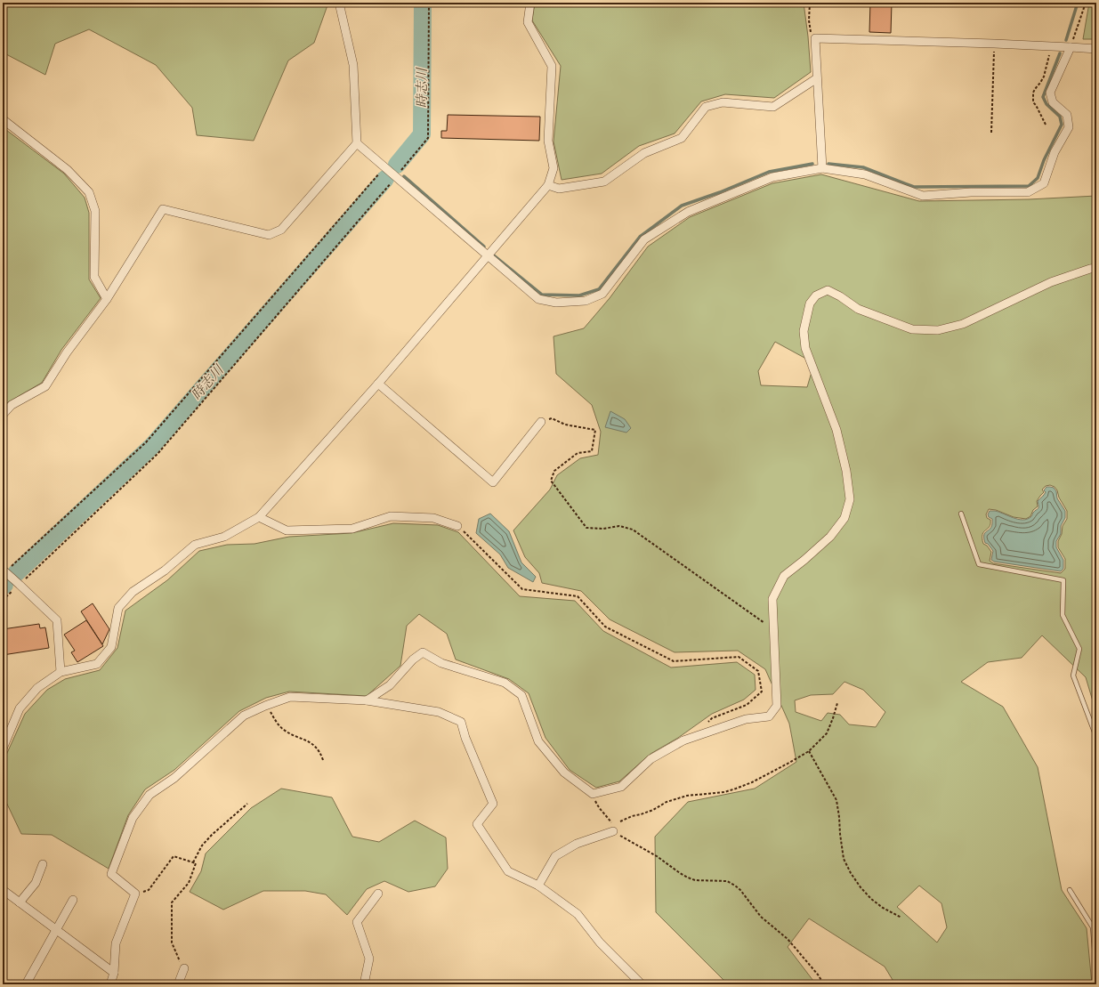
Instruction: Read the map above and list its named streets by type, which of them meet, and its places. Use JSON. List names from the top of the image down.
{
  "water": ["時志川"]
}
